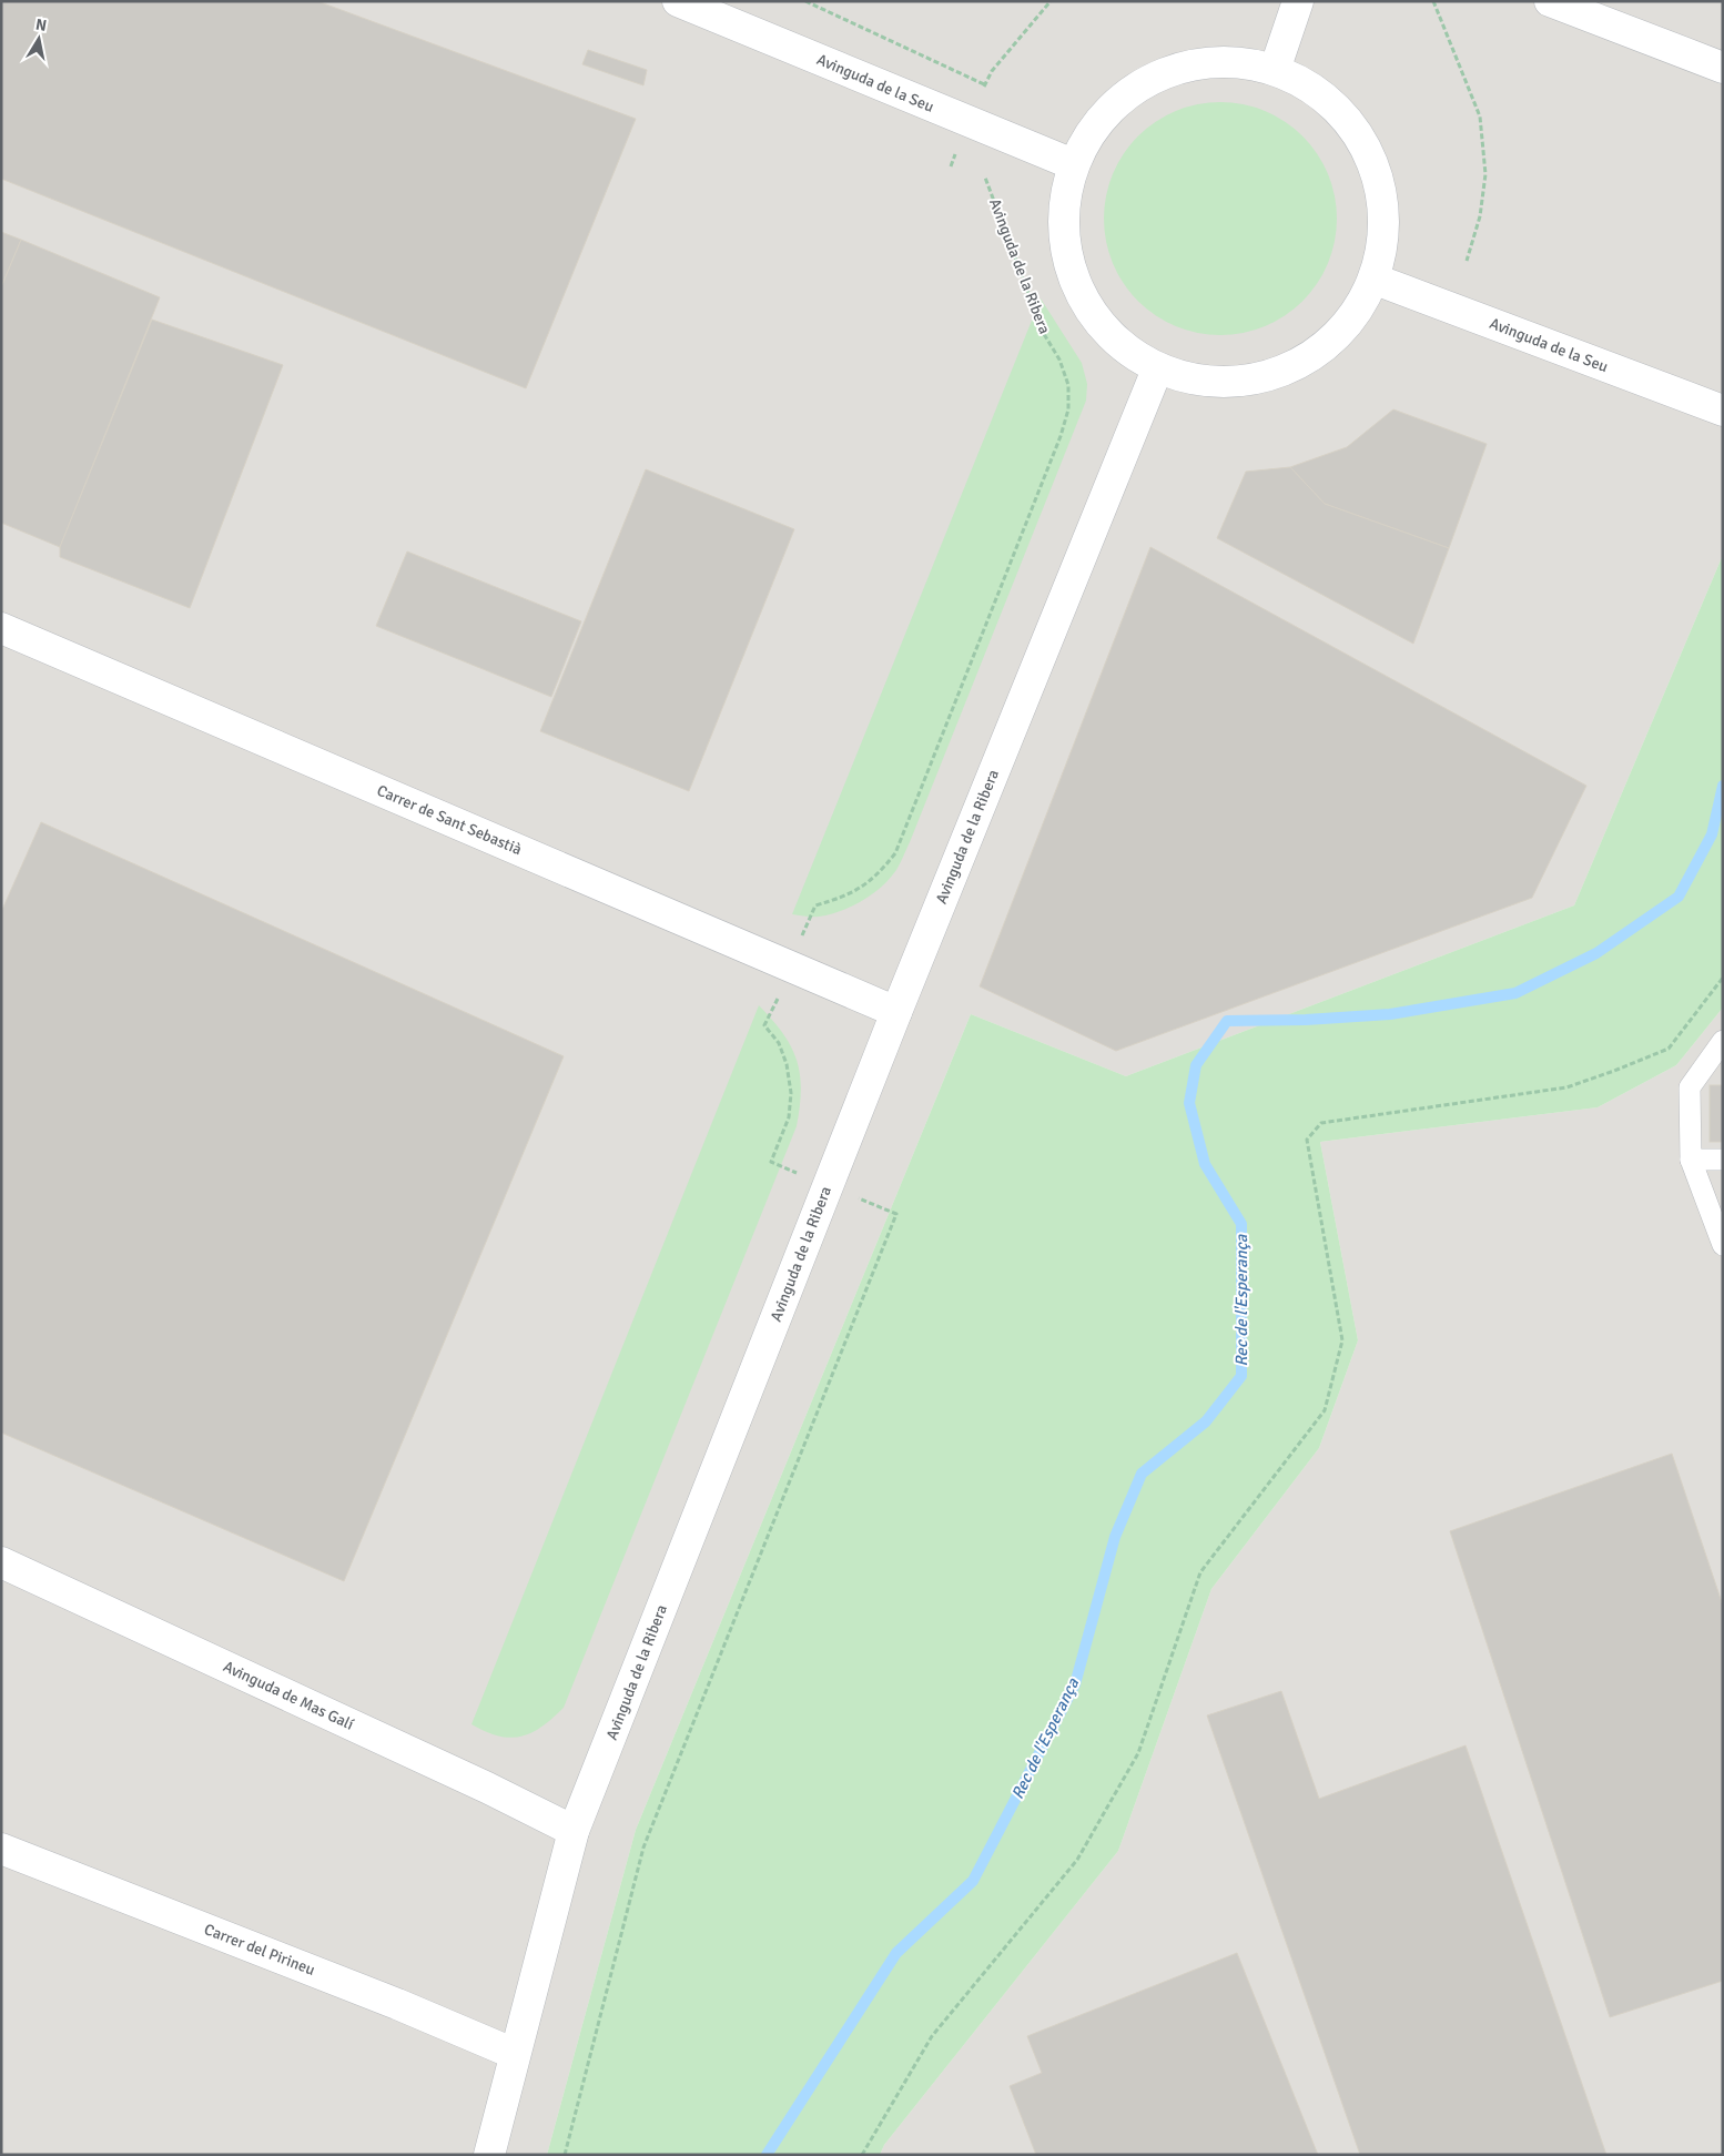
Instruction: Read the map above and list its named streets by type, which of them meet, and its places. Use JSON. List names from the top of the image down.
{
  "streets": {
    "street": [
      "Avinguda de la Seu",
      "Avinguda de la Ribera",
      "Carrer de Sant Sebastià",
      "Avinguda de Mas Galí",
      "Carrer del Pirineu"
    ]
  },
  "crossings": [
    ["Avinguda de la Ribera", "Carrer de Sant Sebastià"],
    ["Avinguda de la Ribera", "Avinguda de Mas Galí"],
    ["Avinguda de la Ribera", "Carrer del Pirineu"]
  ],
  "water": ["Rec de l'Esperança"],
  "north": "top"
}
